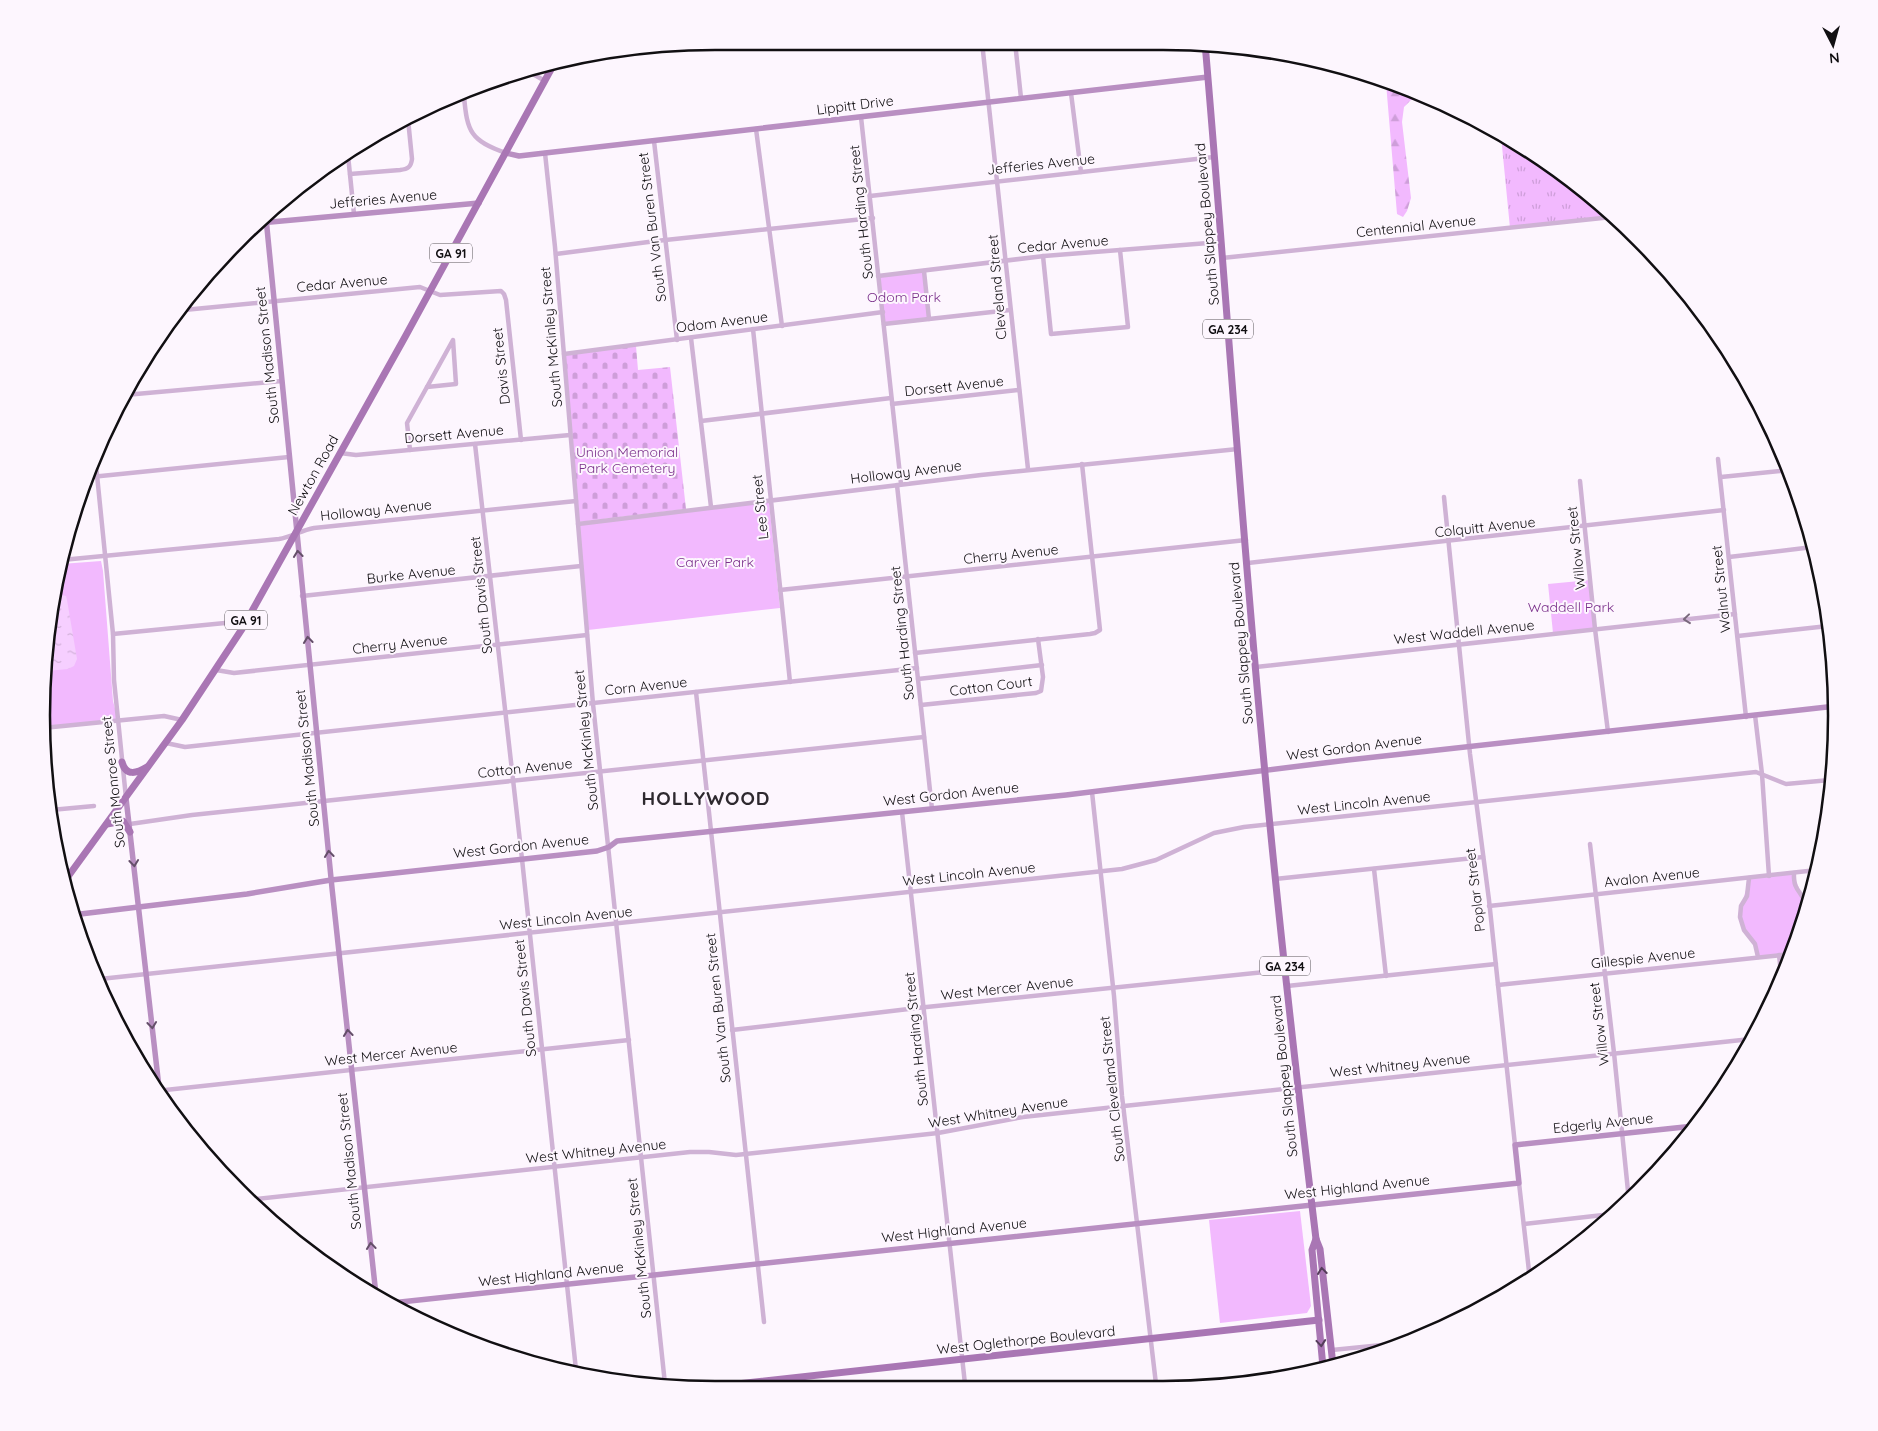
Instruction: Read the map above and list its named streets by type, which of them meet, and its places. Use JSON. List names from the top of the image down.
{
  "streets": {
    "main road": [
      "South Slappey Boulevard",
      "GA 91",
      "GA 234",
      "Newton Road",
      "West Oglethorpe Boulevard"
    ],
    "street": [
      "Lippitt Drive",
      "Jefferies Avenue",
      "South Harding Street",
      "Centennial Avenue",
      "South Van Buren Street",
      "Cedar Avenue",
      "Cleveland Street",
      "Odom Avenue",
      "South McKinley Street",
      "South Madison Street",
      "Davis Street",
      "Dorsett Avenue",
      "Holloway Avenue",
      "Lee Street",
      "Colquitt Avenue",
      "Willow Street",
      "Cherry Avenue",
      "Burke Avenue",
      "Walnut Street",
      "South Davis Street",
      "West Waddell Avenue",
      "Corn Avenue",
      "Cotton Court",
      "West Gordon Avenue",
      "Cotton Avenue",
      "South Monroe Street",
      "West Lincoln Avenue",
      "Avalon Avenue",
      "Poplar Street",
      "Gillespie Avenue",
      "West Mercer Avenue",
      "West Whitney Avenue",
      "South Cleveland Street",
      "Edgerly Avenue",
      "West Highland Avenue"
    ]
  },
  "crossings": [
    ["Lippitt Drive", "South Harding Street"],
    ["Lippitt Drive", "South Slappey Boulevard"],
    ["Lippitt Drive", "South Van Buren Street"],
    ["Lippitt Drive", "Cleveland Street"],
    ["Lippitt Drive", "South McKinley Street"],
    ["Lippitt Drive", "Newton Road"],
    ["Jefferies Avenue", "South Harding Street"],
    ["Jefferies Avenue", "South Slappey Boulevard"],
    ["Jefferies Avenue", "Cleveland Street"],
    ["Jefferies Avenue", "Newton Road"],
    ["South Harding Street", "Cedar Avenue"],
    ["South Harding Street", "Odom Avenue"],
    ["South Harding Street", "Dorsett Avenue"],
    ["South Harding Street", "Holloway Avenue"],
    ["South Harding Street", "Cherry Avenue"],
    ["South Harding Street", "Corn Avenue"],
    ["South Harding Street", "Cotton Court"],
    ["South Harding Street", "West Gordon Avenue"],
    ["South Harding Street", "Cotton Avenue"],
    ["South Harding Street", "West Lincoln Avenue"],
    ["South Harding Street", "West Mercer Avenue"],
    ["South Harding Street", "West Whitney Avenue"],
    ["South Harding Street", "West Highland Avenue"],
    ["South Harding Street", "West Oglethorpe Boulevard"],
    ["South Slappey Boulevard", "Centennial Avenue"],
    ["South Slappey Boulevard", "Cedar Avenue"],
    ["South Slappey Boulevard", "Holloway Avenue"],
    ["South Slappey Boulevard", "Colquitt Avenue"],
    ["South Slappey Boulevard", "Cherry Avenue"],
    ["South Slappey Boulevard", "West Waddell Avenue"],
    ["South Slappey Boulevard", "West Gordon Avenue"],
    ["South Slappey Boulevard", "West Lincoln Avenue"],
    ["South Slappey Boulevard", "West Mercer Avenue"],
    ["South Slappey Boulevard", "West Whitney Avenue"],
    ["South Slappey Boulevard", "West Highland Avenue"],
    ["South Slappey Boulevard", "West Oglethorpe Boulevard"],
    ["South Van Buren Street", "Odom Avenue"],
    ["South Van Buren Street", "Corn Avenue"],
    ["South Van Buren Street", "West Gordon Avenue"],
    ["South Van Buren Street", "Cotton Avenue"],
    ["South Van Buren Street", "West Lincoln Avenue"],
    ["South Van Buren Street", "West Mercer Avenue"],
    ["South Van Buren Street", "West Whitney Avenue"],
    ["South Van Buren Street", "West Highland Avenue"],
    ["Cedar Avenue", "Cleveland Street"],
    ["Cedar Avenue", "South Madison Street"],
    ["Cedar Avenue", "Davis Street"],
    ["Cedar Avenue", "Newton Road"],
    ["Cleveland Street", "Dorsett Avenue"],
    ["Cleveland Street", "Holloway Avenue"],
    ["Odom Avenue", "South McKinley Street"],
    ["Odom Avenue", "Lee Street"],
    ["South McKinley Street", "Dorsett Avenue"],
    ["South McKinley Street", "Holloway Avenue"],
    ["South McKinley Street", "Cherry Avenue"],
    ["South McKinley Street", "Burke Avenue"],
    ["South McKinley Street", "Corn Avenue"],
    ["South McKinley Street", "West Gordon Avenue"],
    ["South McKinley Street", "Cotton Avenue"],
    ["South McKinley Street", "West Lincoln Avenue"],
    ["South McKinley Street", "West Mercer Avenue"],
    ["South McKinley Street", "West Whitney Avenue"],
    ["South McKinley Street", "West Highland Avenue"],
    ["South Madison Street", "Holloway Avenue"],
    ["South Madison Street", "Newton Road"],
    ["South Madison Street", "Cherry Avenue"],
    ["South Madison Street", "Burke Avenue"],
    ["South Madison Street", "Corn Avenue"],
    ["South Madison Street", "West Gordon Avenue"],
    ["South Madison Street", "Cotton Avenue"],
    ["South Madison Street", "West Lincoln Avenue"],
    ["South Madison Street", "West Mercer Avenue"],
    ["South Madison Street", "West Whitney Avenue"],
    ["Davis Street", "Dorsett Avenue"],
    ["Dorsett Avenue", "Newton Road"],
    ["Dorsett Avenue", "Lee Street"],
    ["Dorsett Avenue", "South Davis Street"],
    ["Holloway Avenue", "Newton Road"],
    ["Holloway Avenue", "Lee Street"],
    ["Holloway Avenue", "South Davis Street"],
    ["Holloway Avenue", "South Monroe Street"],
    ["Newton Road", "Cherry Avenue"],
    ["Newton Road", "Corn Avenue"],
    ["Newton Road", "South Monroe Street"],
    ["Lee Street", "Cherry Avenue"],
    ["Lee Street", "Corn Avenue"],
    ["Colquitt Avenue", "Willow Street"],
    ["Colquitt Avenue", "Walnut Street"],
    ["Colquitt Avenue", "Poplar Street"],
    ["Willow Street", "West Waddell Avenue"],
    ["Willow Street", "West Gordon Avenue"],
    ["Willow Street", "Avalon Avenue"],
    ["Willow Street", "Gillespie Avenue"],
    ["Willow Street", "West Whitney Avenue"],
    ["Willow Street", "Edgerly Avenue"],
    ["Cherry Avenue", "South Davis Street"],
    ["Burke Avenue", "South Davis Street"],
    ["Walnut Street", "West Waddell Avenue"],
    ["Walnut Street", "West Gordon Avenue"],
    ["South Davis Street", "Corn Avenue"],
    ["South Davis Street", "West Gordon Avenue"],
    ["South Davis Street", "Cotton Avenue"],
    ["South Davis Street", "West Lincoln Avenue"],
    ["South Davis Street", "West Mercer Avenue"],
    ["South Davis Street", "West Whitney Avenue"],
    ["South Davis Street", "West Highland Avenue"],
    ["West Waddell Avenue", "Poplar Street"],
    ["West Gordon Avenue", "South Monroe Street"],
    ["West Gordon Avenue", "Poplar Street"],
    ["West Gordon Avenue", "South Cleveland Street"],
    ["Cotton Avenue", "South Monroe Street"],
    ["South Monroe Street", "West Lincoln Avenue"],
    ["West Lincoln Avenue", "Poplar Street"],
    ["West Lincoln Avenue", "South Cleveland Street"],
    ["Avalon Avenue", "Poplar Street"],
    ["Poplar Street", "Gillespie Avenue"],
    ["Poplar Street", "West Whitney Avenue"],
    ["Poplar Street", "Edgerly Avenue"],
    ["Poplar Street", "West Highland Avenue"],
    ["West Mercer Avenue", "South Cleveland Street"],
    ["West Whitney Avenue", "South Cleveland Street"],
    ["South Cleveland Street", "West Highland Avenue"],
    ["South Cleveland Street", "West Oglethorpe Boulevard"]
  ],
  "one_way": ["South Madison Street"],
  "districts": ["HOLLYWOOD"],
  "parks": [
    "Odom Park",
    "Union Memorial Park Cemetery",
    "Carver Park",
    "Waddell Park"
  ],
  "north": "bottom"
}
